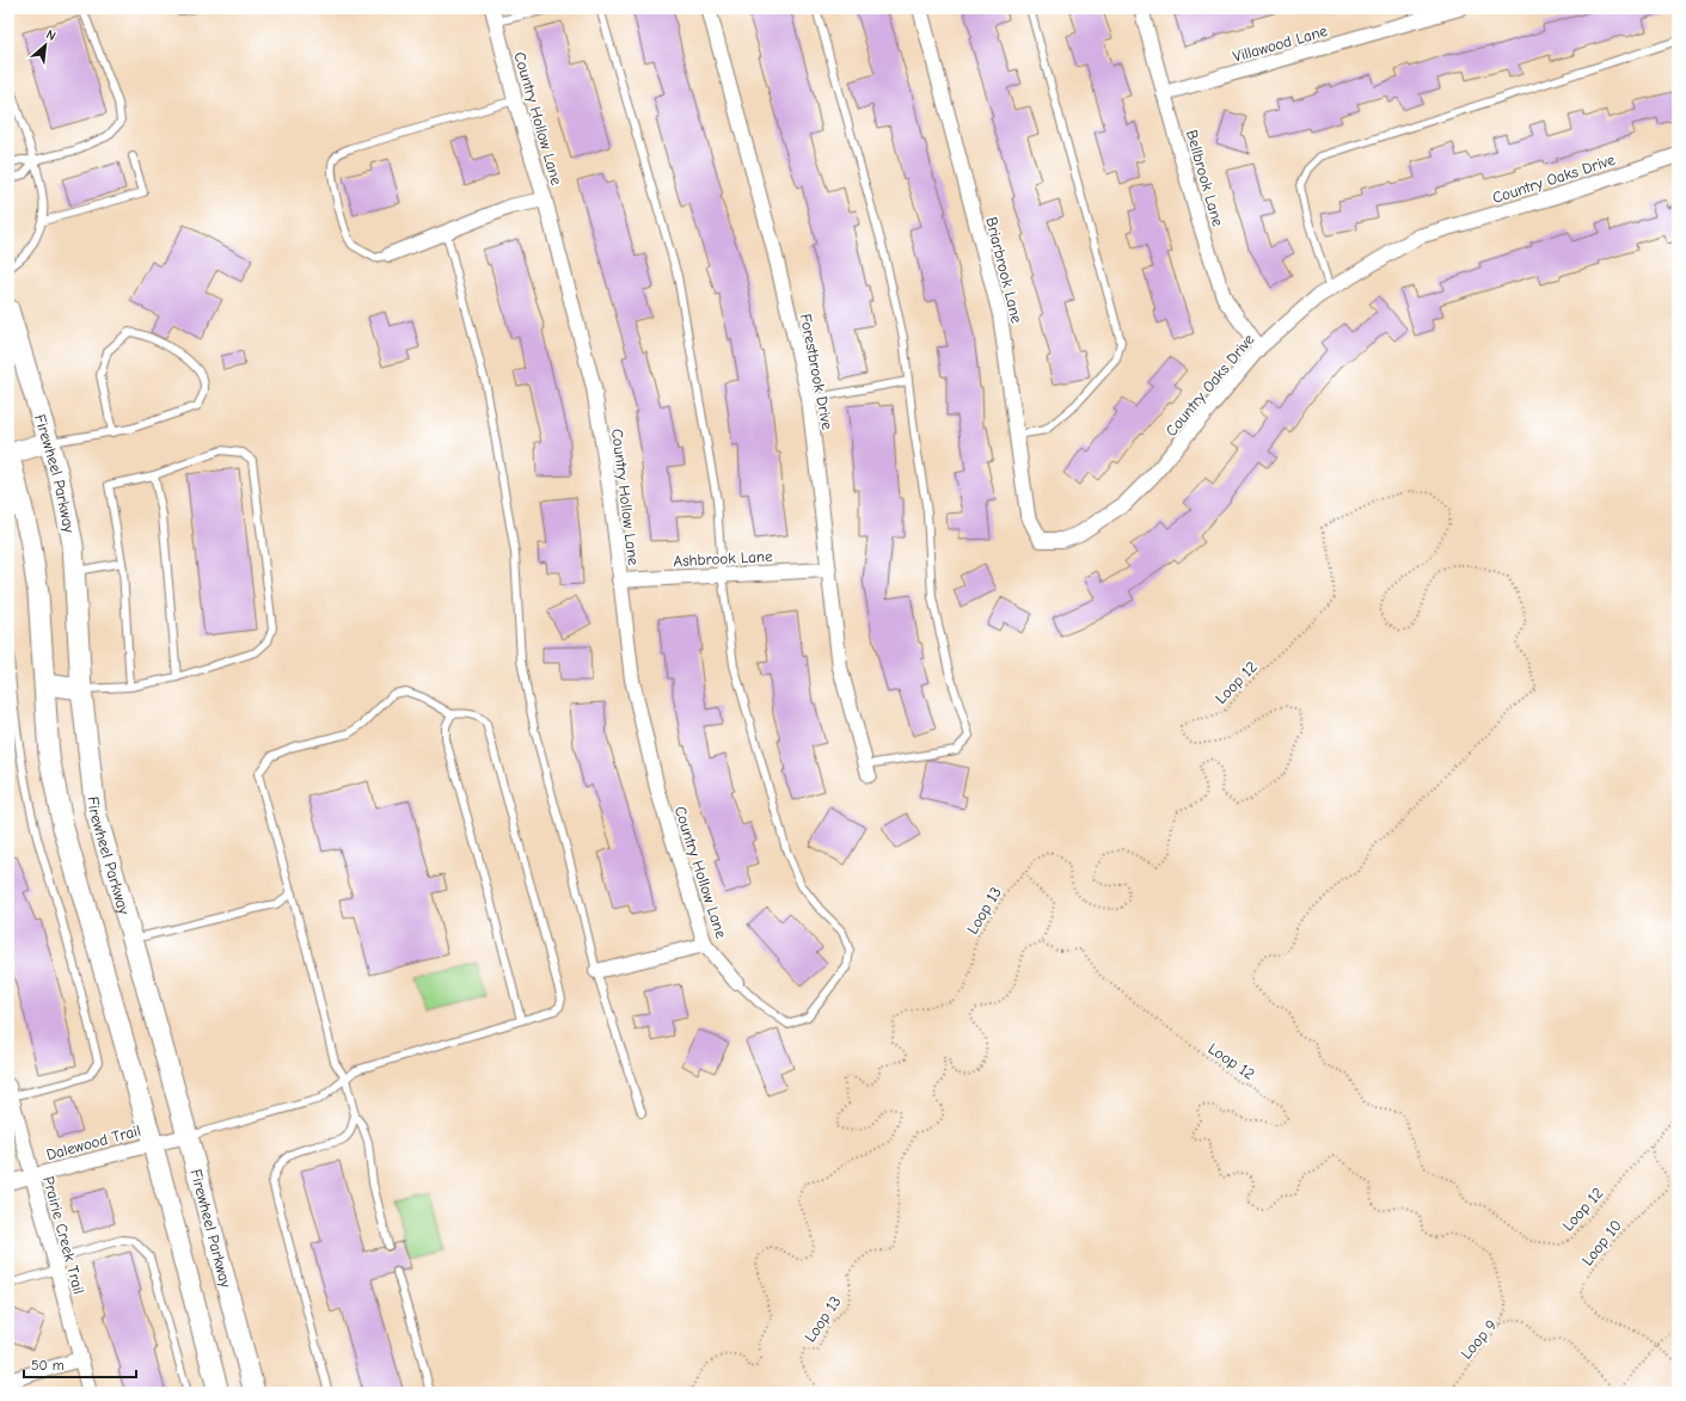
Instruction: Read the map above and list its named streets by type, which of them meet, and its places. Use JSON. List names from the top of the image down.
{
  "streets": {
    "main road": ["Firewheel Parkway"],
    "street": [
      "Villawood Lane",
      "Country Hollow Lane",
      "Bellbrook Lane",
      "Country Oaks Drive",
      "Briarbrook Lane",
      "Forestbrook Drive",
      "Ashbrook Lane",
      "Dalewood Trail",
      "Prairie Creek Trail"
    ],
    "path": [
      "Loop 12",
      "Loop 13",
      "Loop 10",
      "Loop 9"
    ]
  },
  "crossings": [
    ["Villawood Lane", "Bellbrook Lane"],
    ["Country Hollow Lane", "Ashbrook Lane"],
    ["Bellbrook Lane", "Country Oaks Drive"],
    ["Country Oaks Drive", "Briarbrook Lane"],
    ["Forestbrook Drive", "Ashbrook Lane"],
    ["Firewheel Parkway", "Dalewood Trail"],
    ["Loop 12", "Loop 13"],
    ["Loop 12", "Loop 10"],
    ["Loop 12", "Loop 9"],
    ["Dalewood Trail", "Prairie Creek Trail"]
  ],
  "scale_bar": "50 m",
  "north": "top right"
}
